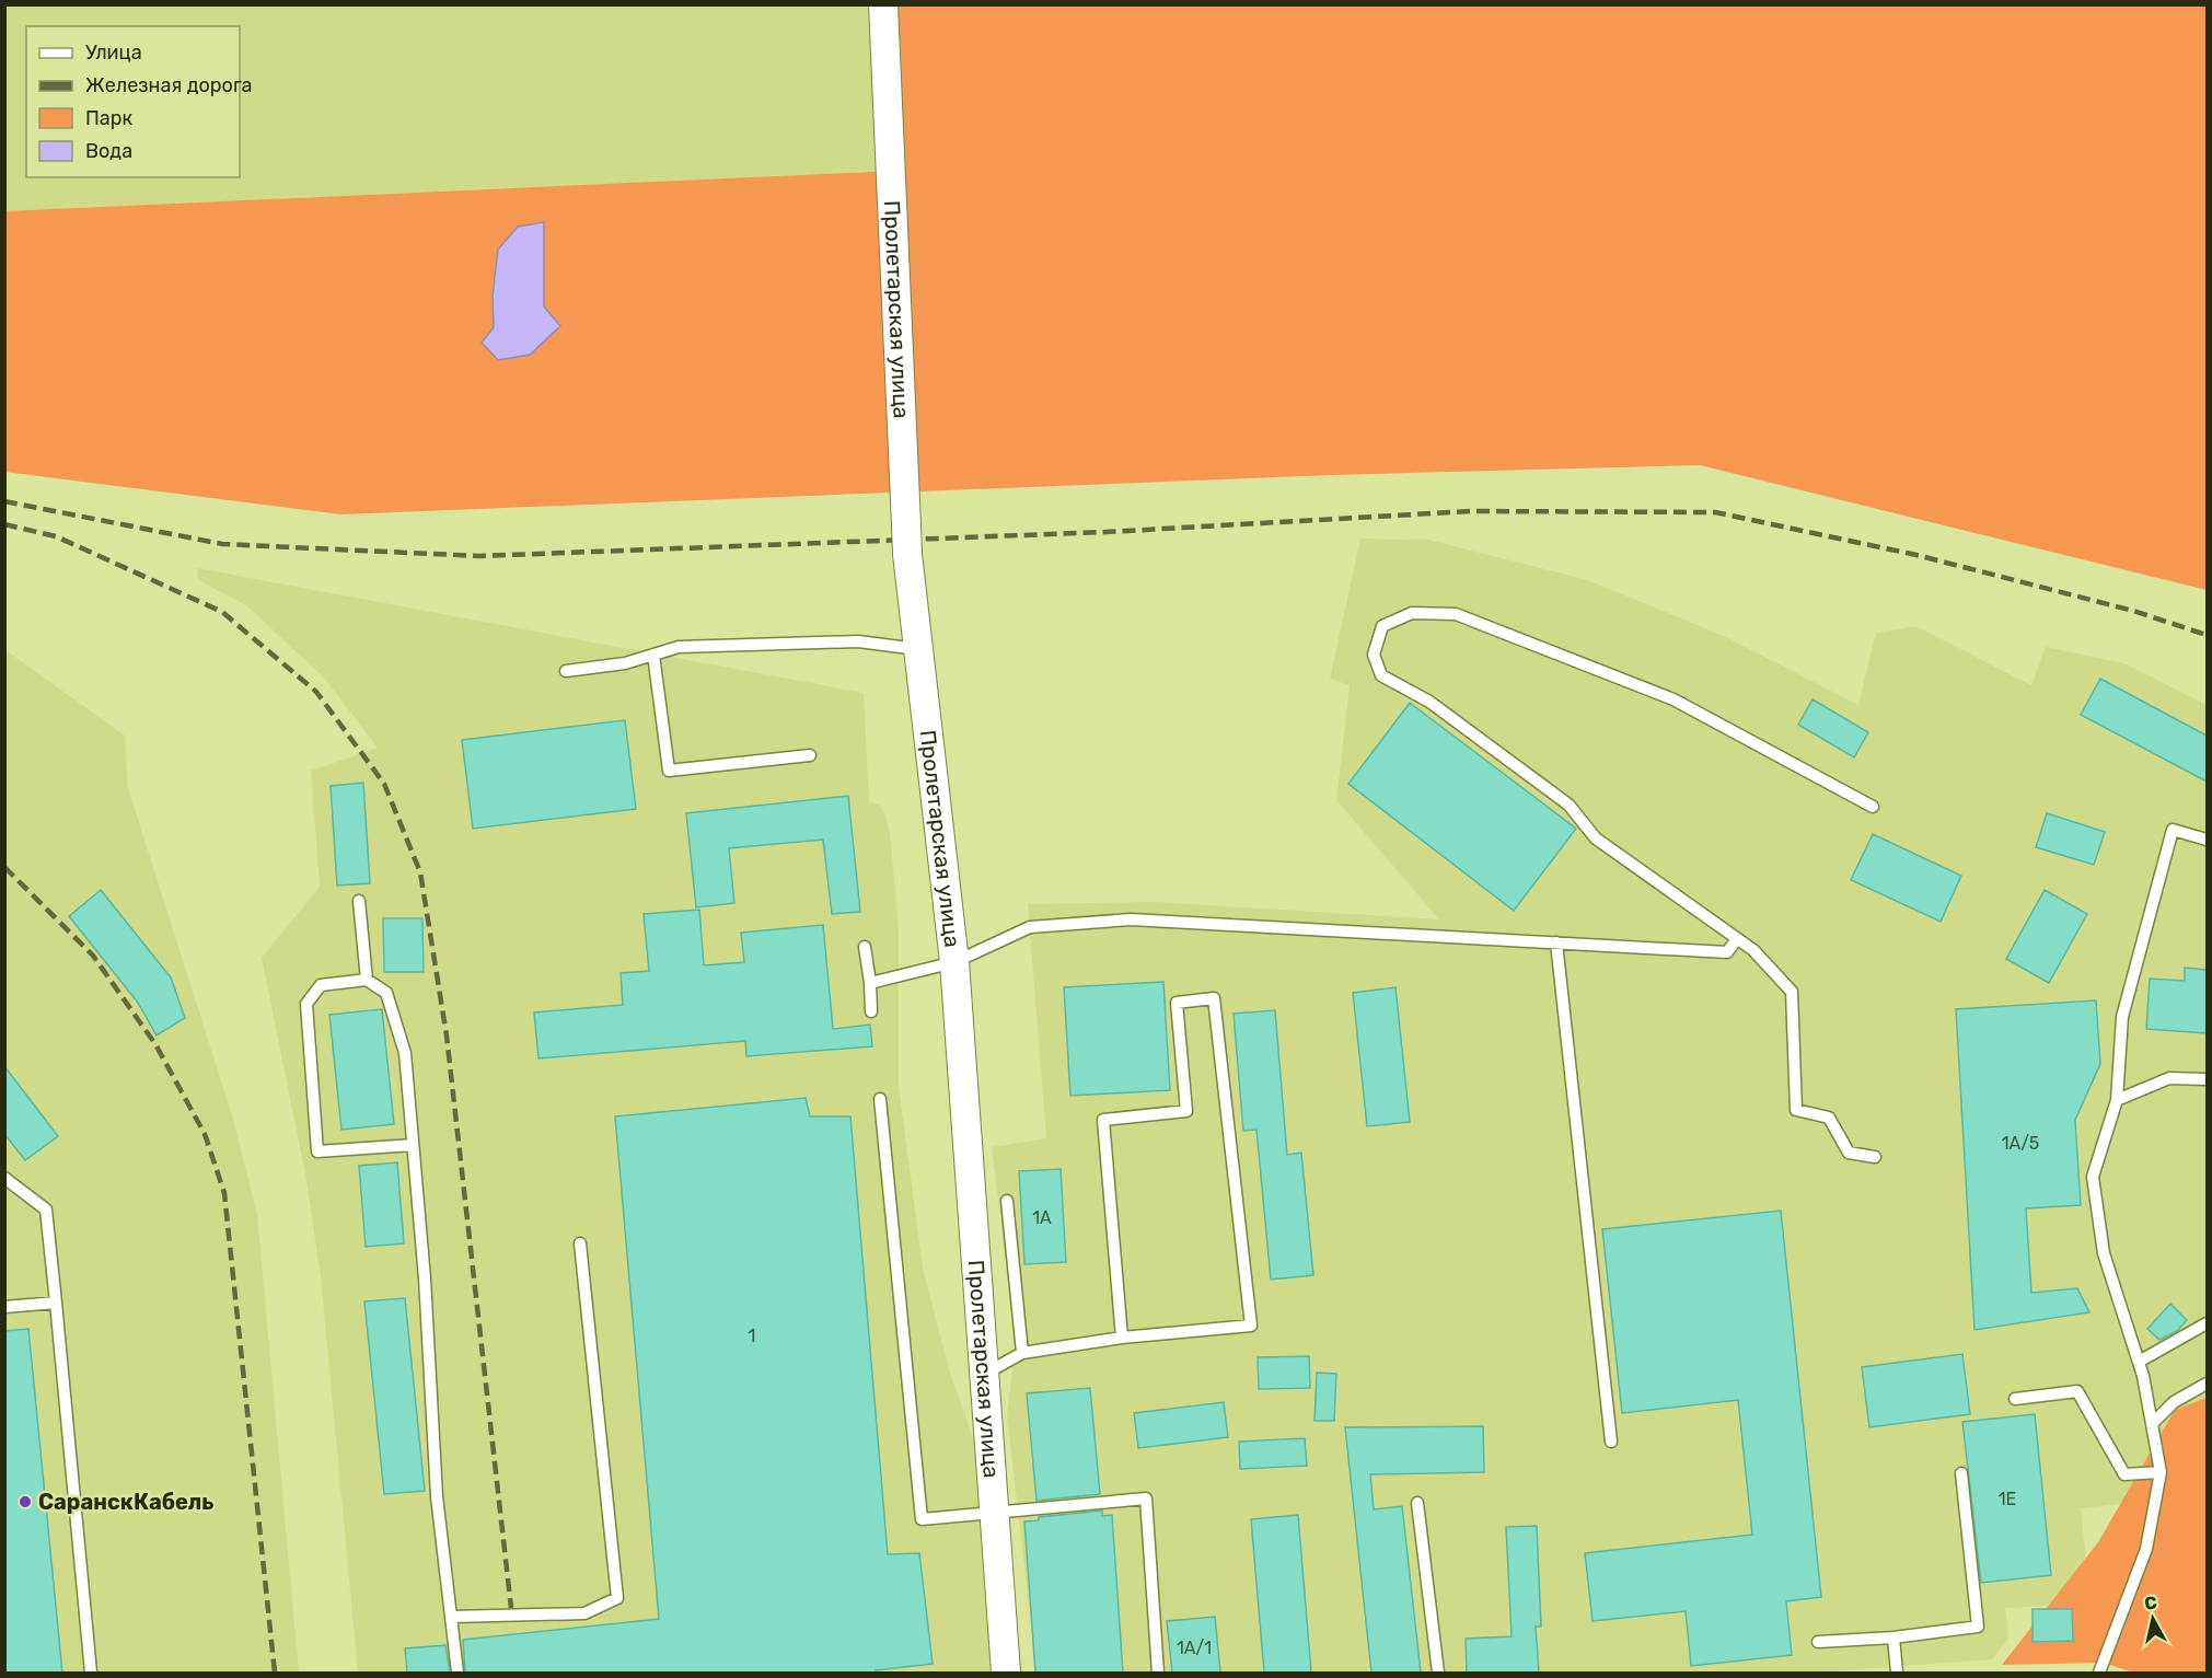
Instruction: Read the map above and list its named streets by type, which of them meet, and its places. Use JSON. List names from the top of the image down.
{
  "streets": {
    "street": ["Пролетарская улица"]
  },
  "places": ["СаранскКабель"],
  "house_numbers": [
    "1А/5",
    "1А",
    "1",
    "1Е",
    "1А/1"
  ],
  "legend": [
    "Улица",
    "Железная дорога",
    "Парк",
    "Вода"
  ],
  "north": "top"
}
